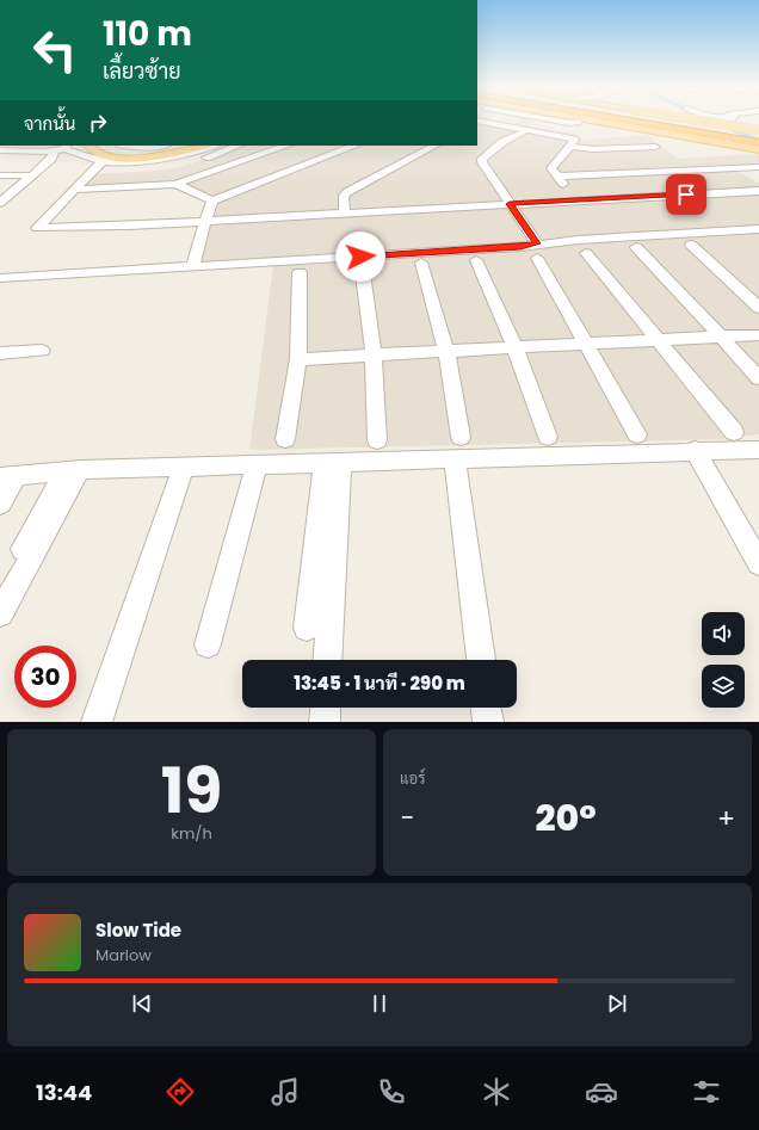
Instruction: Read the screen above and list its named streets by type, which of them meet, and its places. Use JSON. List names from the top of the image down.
{
  "page": {
    "turn": ["110 m", "เลี้ยวซ้าย"],
    "then": "จากนั้น",
    "limit": "30",
    "trip": "13:45 · 1 นาที · 290 m",
    "tile": [
      ["19", "km/h"],
      "แอร์"
    ],
    "heat": ["−", "20°", "+"],
    "song": ["Slow Tide", "Marlow"],
    "tabs": "13:44"
  }
}
